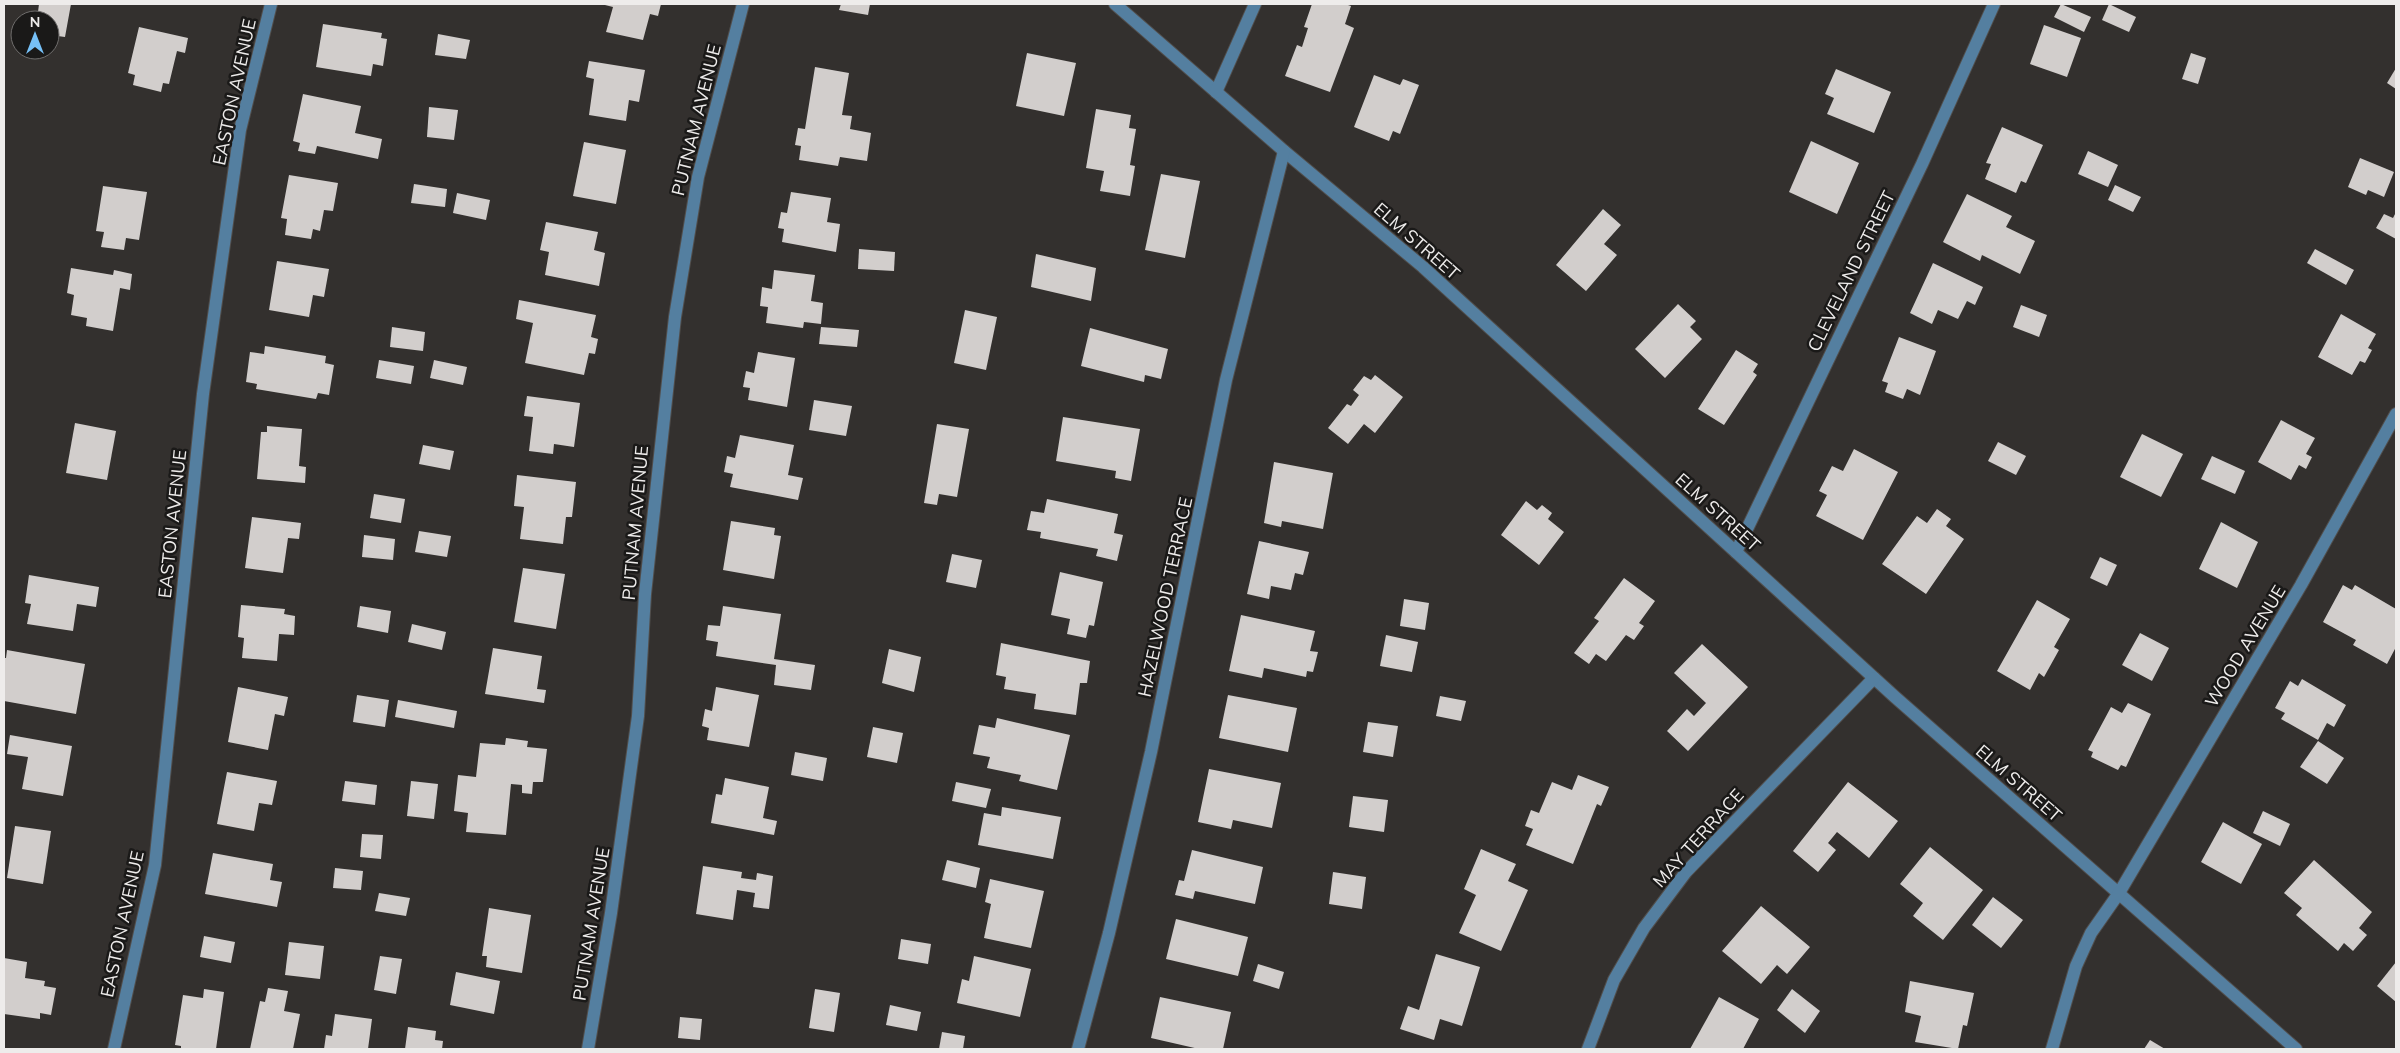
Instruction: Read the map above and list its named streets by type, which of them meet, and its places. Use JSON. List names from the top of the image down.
{
  "streets": {
    "street": [
      "EASTON AVENUE",
      "PUTNAM AVENUE",
      "ELM STREET",
      "CLEVELAND STREET",
      "HAZELWOOD TERRACE",
      "WOOD AVENUE",
      "MAY TERRACE"
    ]
  },
  "crossings": [
    ["ELM STREET", "CLEVELAND STREET"],
    ["ELM STREET", "HAZELWOOD TERRACE"],
    ["ELM STREET", "WOOD AVENUE"],
    ["ELM STREET", "MAY TERRACE"]
  ],
  "north": "top"
}
